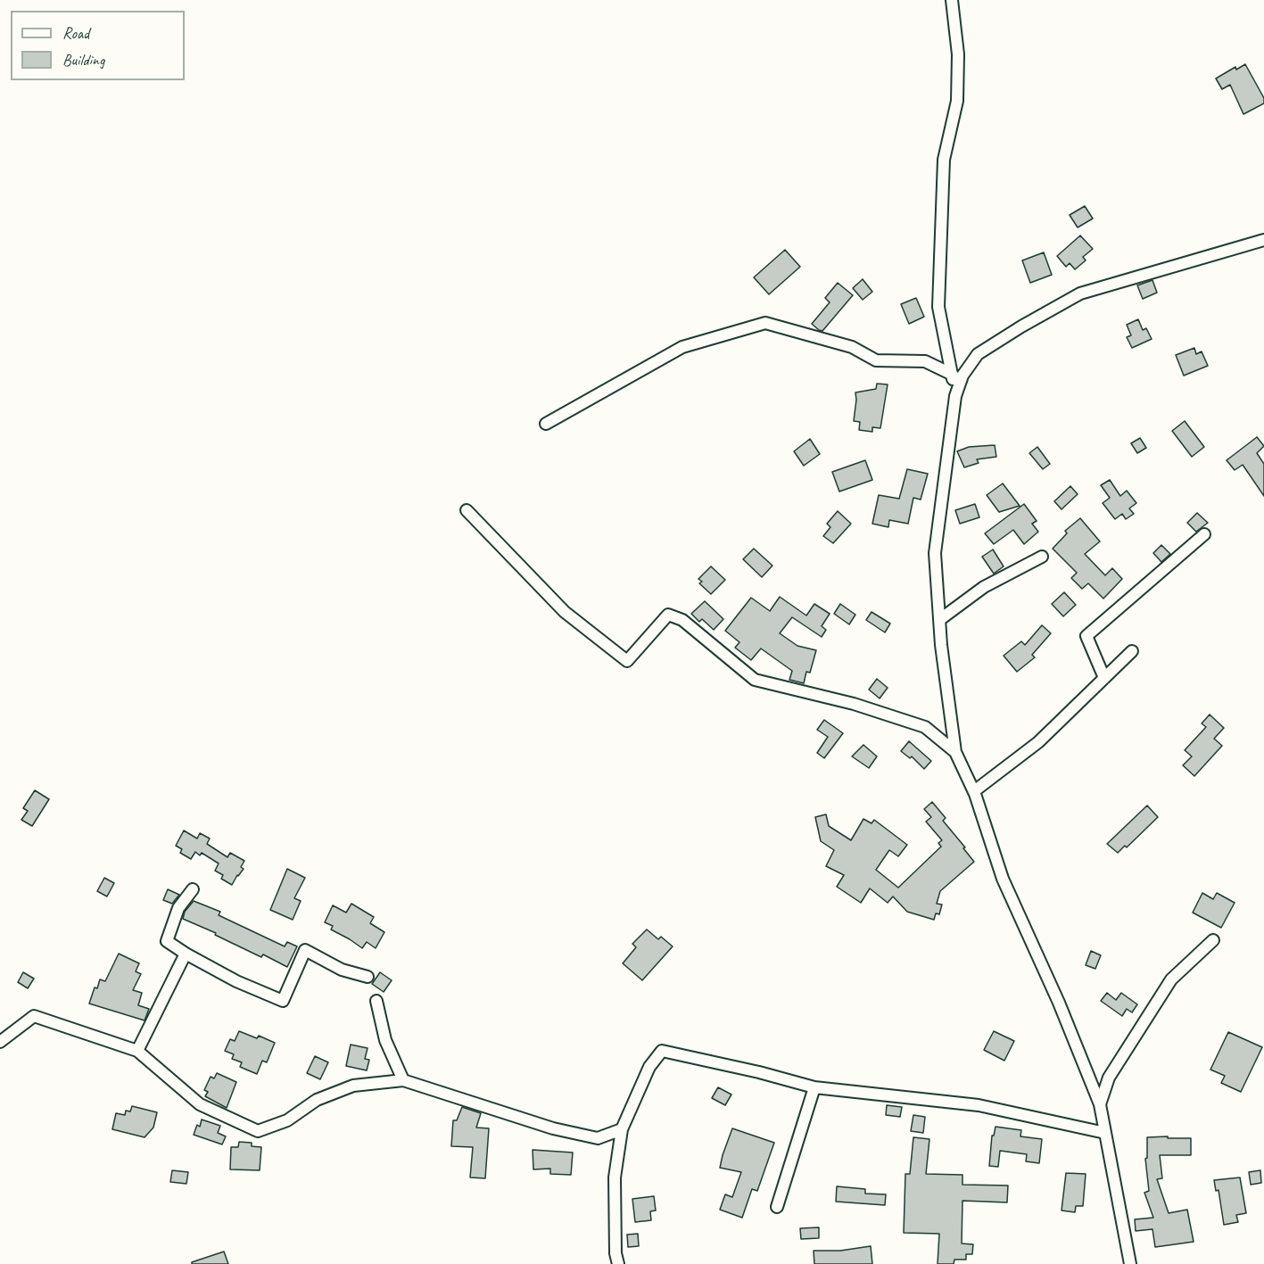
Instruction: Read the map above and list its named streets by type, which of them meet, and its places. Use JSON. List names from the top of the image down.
{
  "legend": ["Road", "Building"]
}
